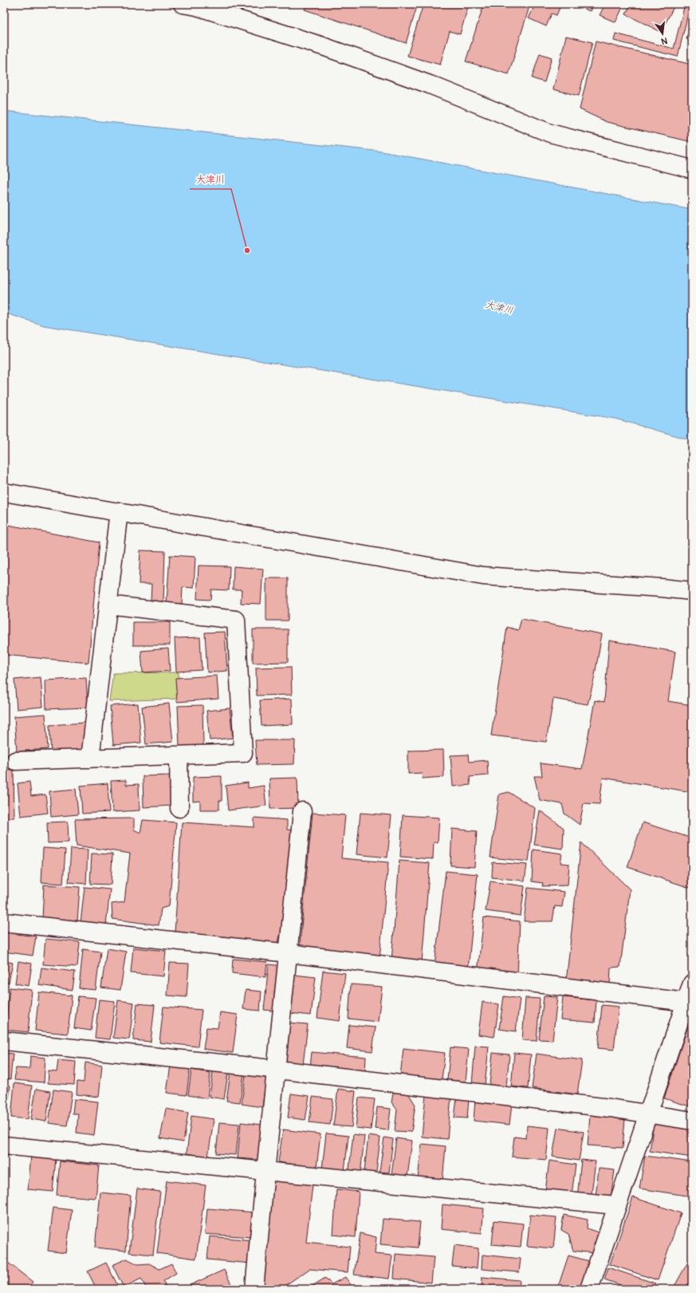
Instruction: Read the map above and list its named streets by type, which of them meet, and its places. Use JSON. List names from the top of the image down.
{
  "water": ["大津川"],
  "places": ["大津川"],
  "north": "bottom"
}
